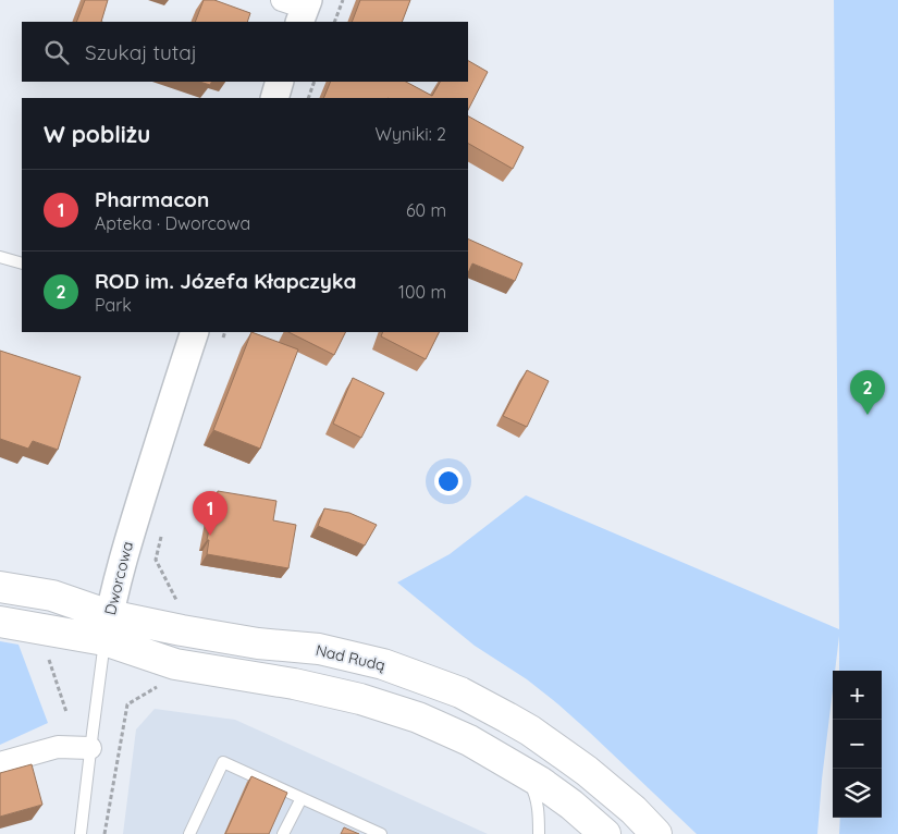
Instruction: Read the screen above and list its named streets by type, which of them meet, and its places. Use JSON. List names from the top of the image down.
{
  "streets": {
    "main road": ["Nad Rudą"],
    "street": ["Dworcowa"]
  },
  "crossings": [
    ["Dworcowa", "Nad Rudą"]
  ],
  "page": {
    "search": "Szukaj tutaj",
    "heading": ["W pobliżu", "Wyniki: 2"],
    "list": [
      {
        "mark": "1",
        "name": "Pharmacon",
        "note": "Apteka · Dworcowa",
        "value": "60 m"
      },
      {
        "mark": "2",
        "name": "ROD im. Józefa Kłapczyka",
        "note": "Park",
        "value": "100 m"
      }
    ],
    "pins": ["2", "1"],
    "map_buttons": ["+", "−"]
  }
}
